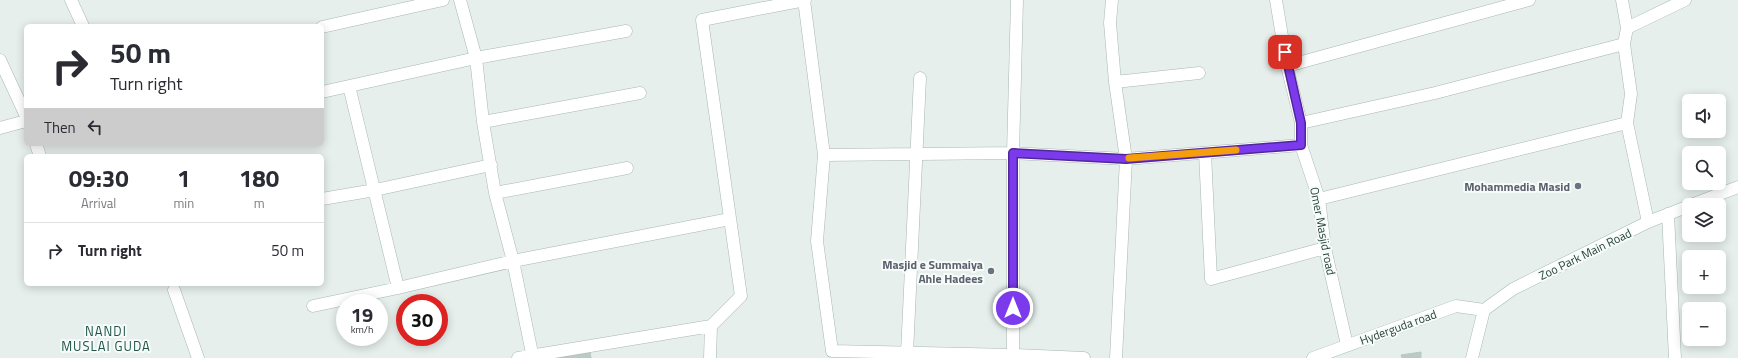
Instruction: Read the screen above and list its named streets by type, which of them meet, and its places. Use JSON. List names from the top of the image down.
{
  "streets": {
    "street": ["Omer Masjid road", "Zoo Park Main Road", "Hyderguda road"]
  },
  "crossings": [
    ["Omer Masjid road", "Hyderguda road"],
    ["Zoo Park Main Road", "Hyderguda road"]
  ],
  "districts": ["NANDI MUSLAI GUDA"],
  "places": ["Mohammedia Masid", "Masjid e Summaiya Ahle Hadees"],
  "page": {
    "turn": ["50 m", "Turn right"],
    "map_buttons": ["+", "−"],
    "then": "Then",
    "eta": [
      "09:30",
      "Arrival",
      "1",
      "min",
      "180",
      "m"
    ],
    "list": [
      {
        "name": "Turn right",
        "value": "50 m"
      }
    ],
    "speed": "19 km/h",
    "limit": "30"
  }
}
